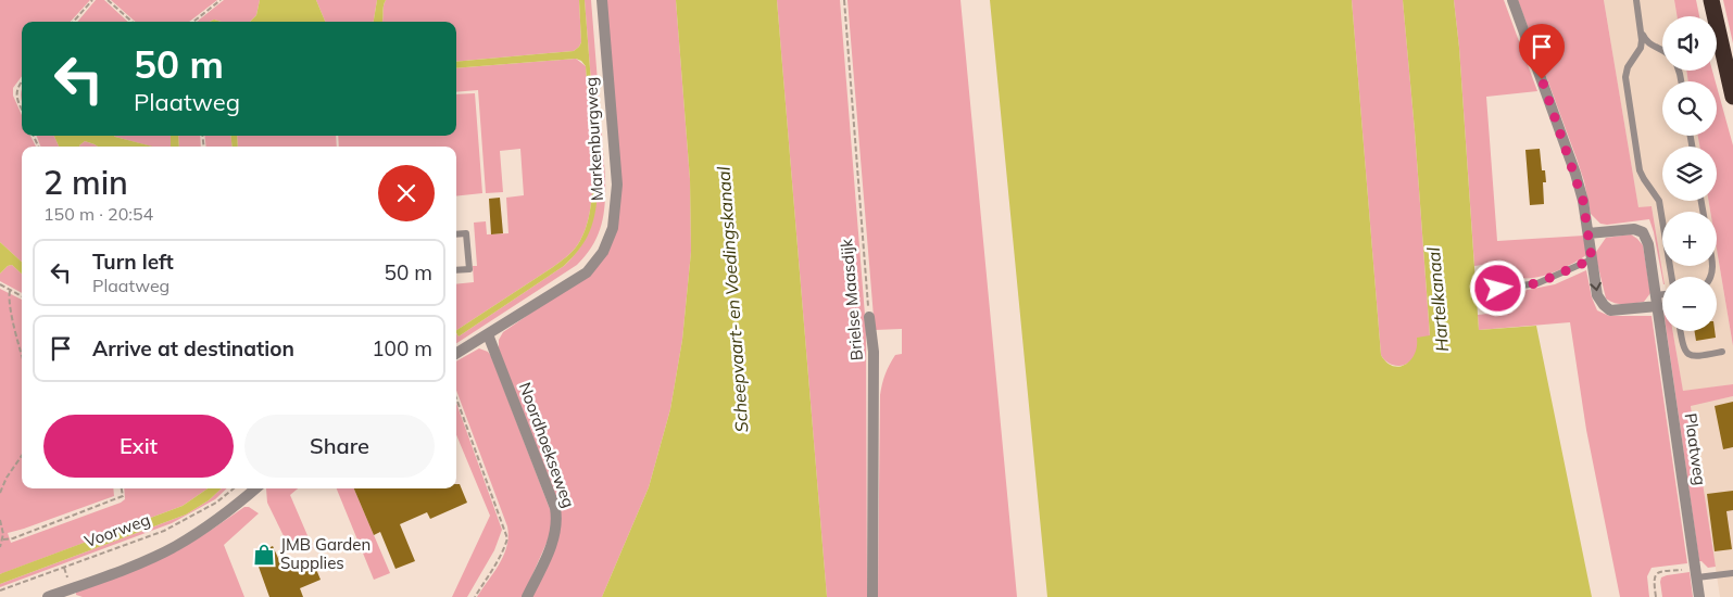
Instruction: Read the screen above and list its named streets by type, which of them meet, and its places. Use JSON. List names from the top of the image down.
{
  "streets": {
    "street": [
      "Markenburgweg",
      "Brielse Maasdijk",
      "Noordhoekseweg",
      "Plaatweg"
    ],
    "path": ["Voorweg"]
  },
  "crossings": [
    ["Markenburgweg", "Noordhoekseweg"]
  ],
  "water": ["Scheepvaart- en Voedingskanaal", "Hartelkanaal"],
  "places": {
    "shop": ["JMB Garden Supplies"]
  },
  "page": {
    "map_buttons": ["+", "−"],
    "turn": ["50 m", "Plaatweg"],
    "heading": ["2 min", "150 m · 20:54"],
    "list": [
      {
        "name": "Turn left",
        "note": "Plaatweg",
        "value": "50 m"
      },
      {
        "name": "Arrive at destination",
        "value": "100 m"
      }
    ],
    "buttons": ["Exit", "Share"]
  }
}
